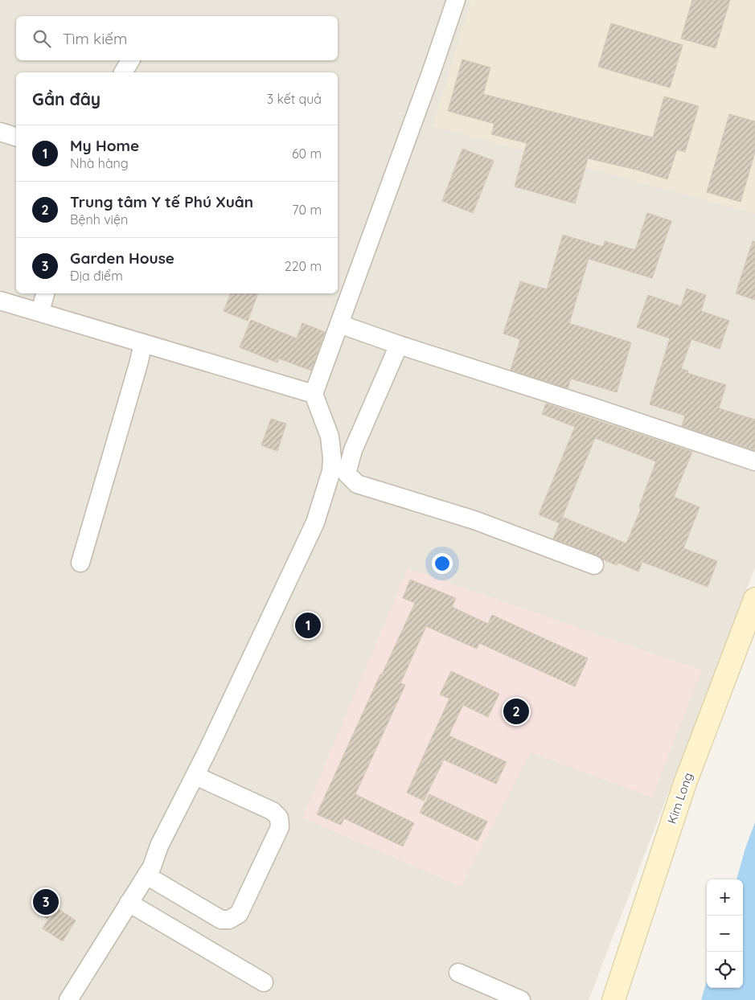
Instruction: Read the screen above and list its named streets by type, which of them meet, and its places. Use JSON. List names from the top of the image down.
{
  "streets": {
    "main road": ["Kim Long"]
  },
  "page": {
    "search": "Tìm kiếm",
    "heading": ["Gần đây", "3 kết quả"],
    "list": [
      {
        "mark": "1",
        "name": "My Home",
        "note": "Nhà hàng",
        "value": "60 m"
      },
      {
        "mark": "2",
        "name": "Trung tâm Y tế Phú Xuân",
        "note": "Bệnh viện",
        "value": "70 m"
      },
      {
        "mark": "3",
        "name": "Garden House",
        "note": "Địa điểm",
        "value": "220 m"
      }
    ],
    "pins": ["1", "2", "3"],
    "map_buttons": ["+", "−"]
  }
}
